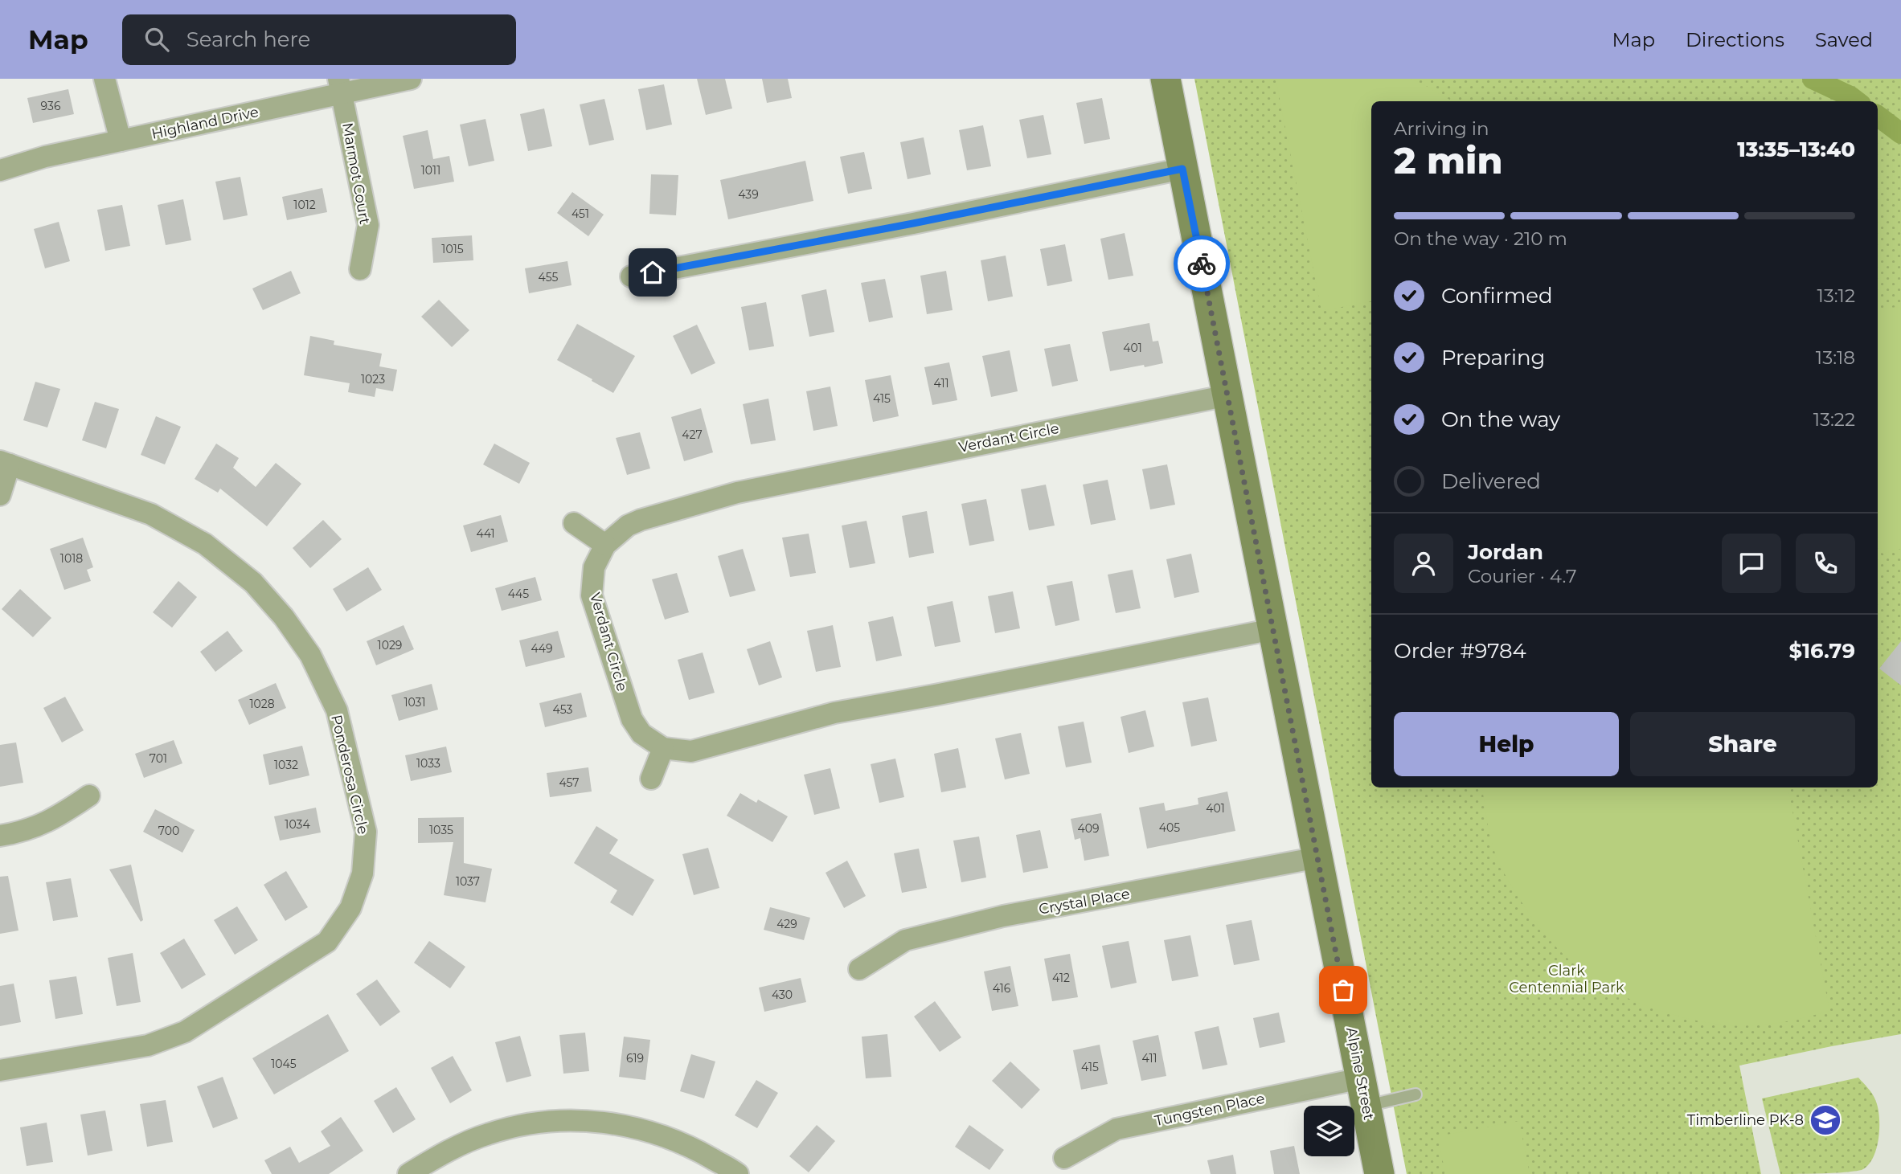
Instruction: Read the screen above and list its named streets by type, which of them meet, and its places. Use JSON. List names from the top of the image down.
{
  "streets": {
    "street": [
      "Highland Drive",
      "Marmot Court",
      "Verdant Circle",
      "Ponderosa Circle",
      "Crystal Place",
      "Alpine Street",
      "Tungsten Place"
    ]
  },
  "crossings": [
    ["Highland Drive", "Marmot Court"],
    ["Verdant Circle", "Alpine Street"],
    ["Crystal Place", "Alpine Street"],
    ["Alpine Street", "Tungsten Place"]
  ],
  "parks": ["Clark Centennial Park"],
  "places": {
    "school or university": ["Timberline PK-8"]
  },
  "house_numbers": [
    "936",
    "1011",
    "439",
    "1012",
    "451",
    "1015",
    "455",
    "401",
    "1023",
    "411",
    "415",
    "427",
    "441",
    "1018",
    "445",
    "1029",
    "449",
    "1031",
    "1028",
    "453",
    "701",
    "1033",
    "1032",
    "457",
    "401",
    "1034",
    "405",
    "409",
    "1035",
    "700",
    "1037",
    "429",
    "412",
    "416",
    "430",
    "619",
    "411",
    "1045",
    "415"
  ],
  "page": {
    "header": "Map",
    "search": "Search here",
    "nav": ["Map", "Directions", "Saved"],
    "heading": ["2 min", "Arriving in", "13:35–13:40"],
    "panel": [
      "Jordan",
      "Courier · 4.7",
      "Order #9784",
      "$16.79"
    ],
    "bar": "On the way · 210 m",
    "list": [
      ["Confirmed", "13:12"],
      ["Preparing", "13:18"],
      ["On the way", "13:22"],
      "Delivered"
    ],
    "buttons": ["Help", "Share"]
  }
}
